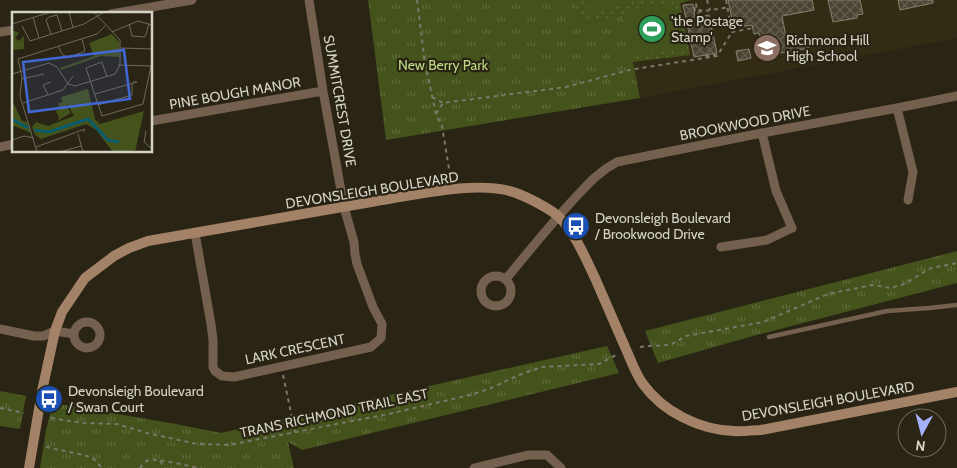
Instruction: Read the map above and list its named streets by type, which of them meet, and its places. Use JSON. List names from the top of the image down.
{
  "streets": {
    "street": [
      "PINE BOUGH MANOR",
      "SUMMITCREST DRIVE",
      "BROOKWOOD DRIVE",
      "DEVONSLEIGH BOULEVARD",
      "LARK CRESCENT"
    ],
    "path": ["TRANS RICHMOND TRAIL EAST"]
  },
  "crossings": [
    ["PINE BOUGH MANOR", "SUMMITCREST DRIVE"],
    ["SUMMITCREST DRIVE", "DEVONSLEIGH BOULEVARD"],
    ["SUMMITCREST DRIVE", "LARK CRESCENT"],
    ["BROOKWOOD DRIVE", "DEVONSLEIGH BOULEVARD"],
    ["DEVONSLEIGH BOULEVARD", "LARK CRESCENT"]
  ],
  "parks": ["New Berry Park"],
  "places": {
    "sports": ["'the Postage Stamp'"],
    "school or university": ["Richmond Hill High School"],
    "bus stop": ["Devonsleigh Boulevard / Brookwood Drive", "Devonsleigh Boulevard / Swan Court"]
  },
  "north": "bottom"
}
